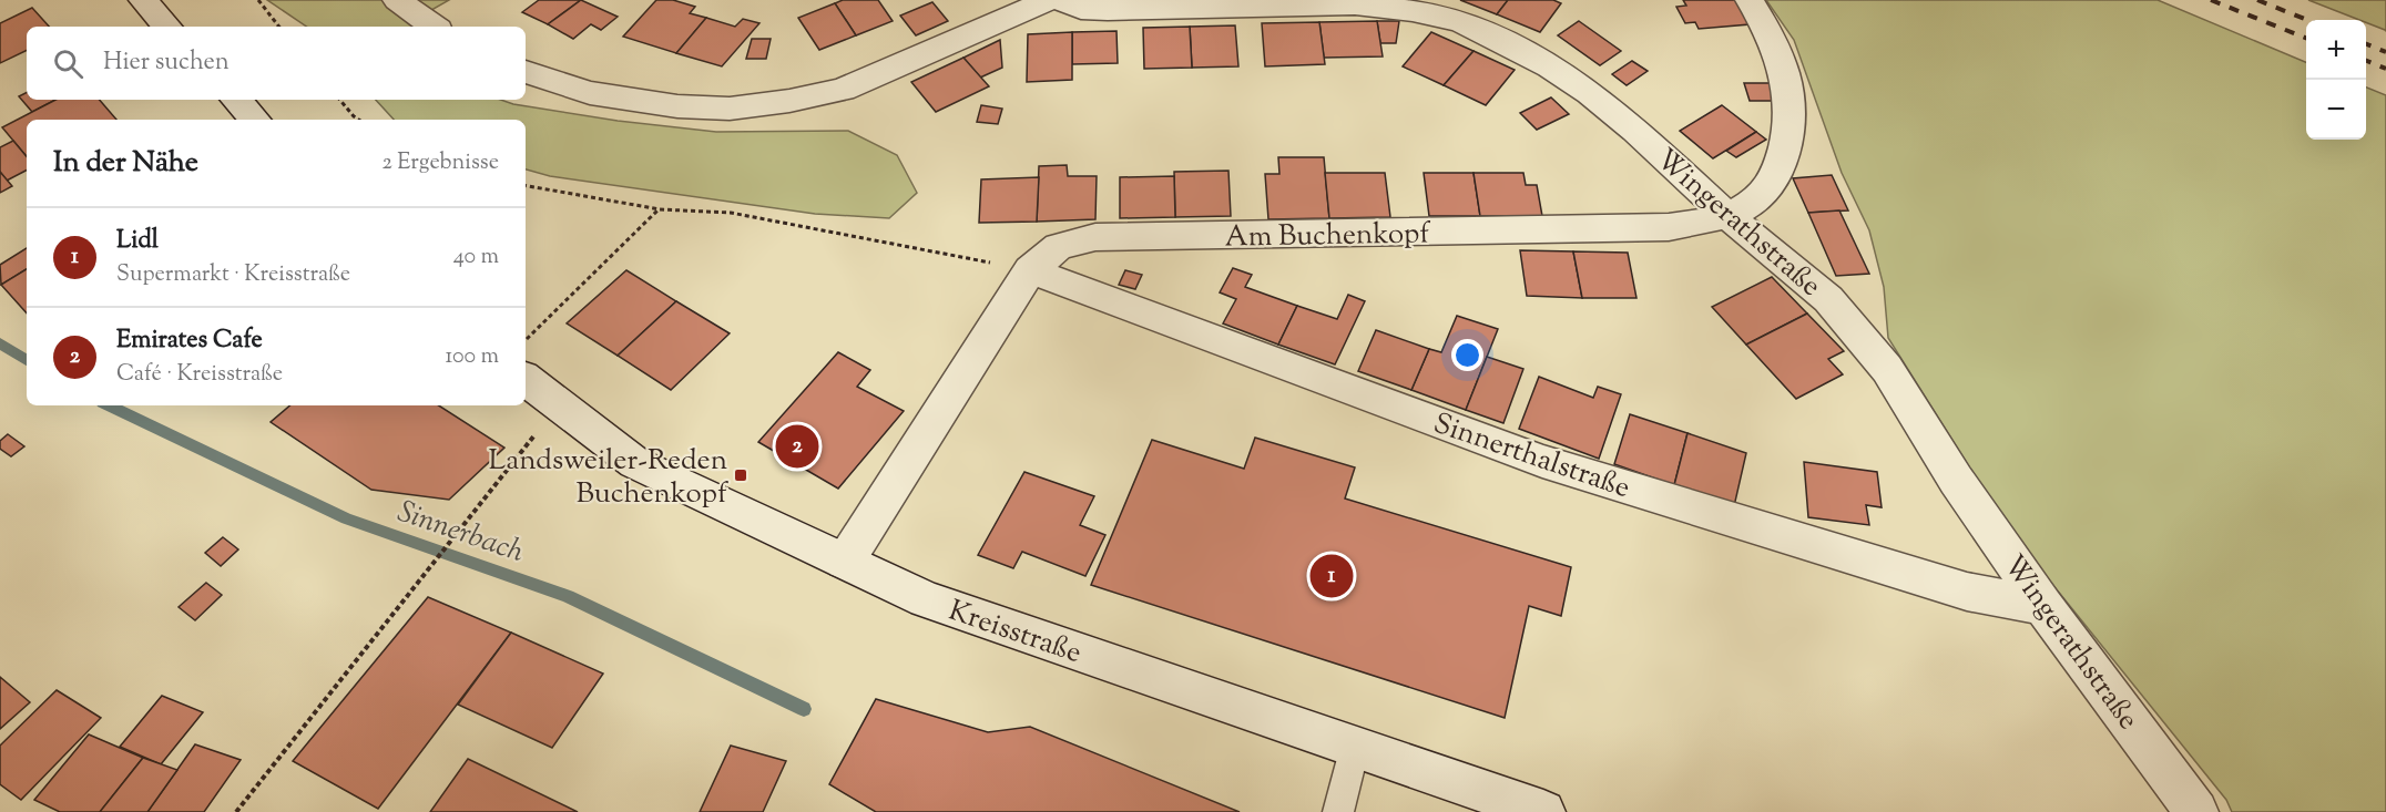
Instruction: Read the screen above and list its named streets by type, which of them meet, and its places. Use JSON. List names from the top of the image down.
{
  "streets": {
    "street": [
      "Wingerathstraße",
      "Am Buchenkopf",
      "Sinnerthalstraße",
      "Kreisstraße"
    ]
  },
  "crossings": [
    ["Wingerathstraße", "Am Buchenkopf"],
    ["Wingerathstraße", "Sinnerthalstraße"],
    ["Am Buchenkopf", "Sinnerthalstraße"],
    ["Am Buchenkopf", "Kreisstraße"]
  ],
  "water": ["Sinnerbach"],
  "places": {
    "transit": ["Landsweiler-Reden Buchenkopf"]
  },
  "page": {
    "map_buttons": ["+", "−"],
    "search": "Hier suchen",
    "heading": ["In der Nähe", "2 Ergebnisse"],
    "list": [
      {
        "mark": "1",
        "name": "Lidl",
        "note": "Supermarkt · Kreisstraße",
        "value": "40 m"
      },
      {
        "mark": "2",
        "name": "Emirates Cafe",
        "note": "Café · Kreisstraße",
        "value": "100 m"
      }
    ],
    "pins": ["2", "1"]
  }
}
